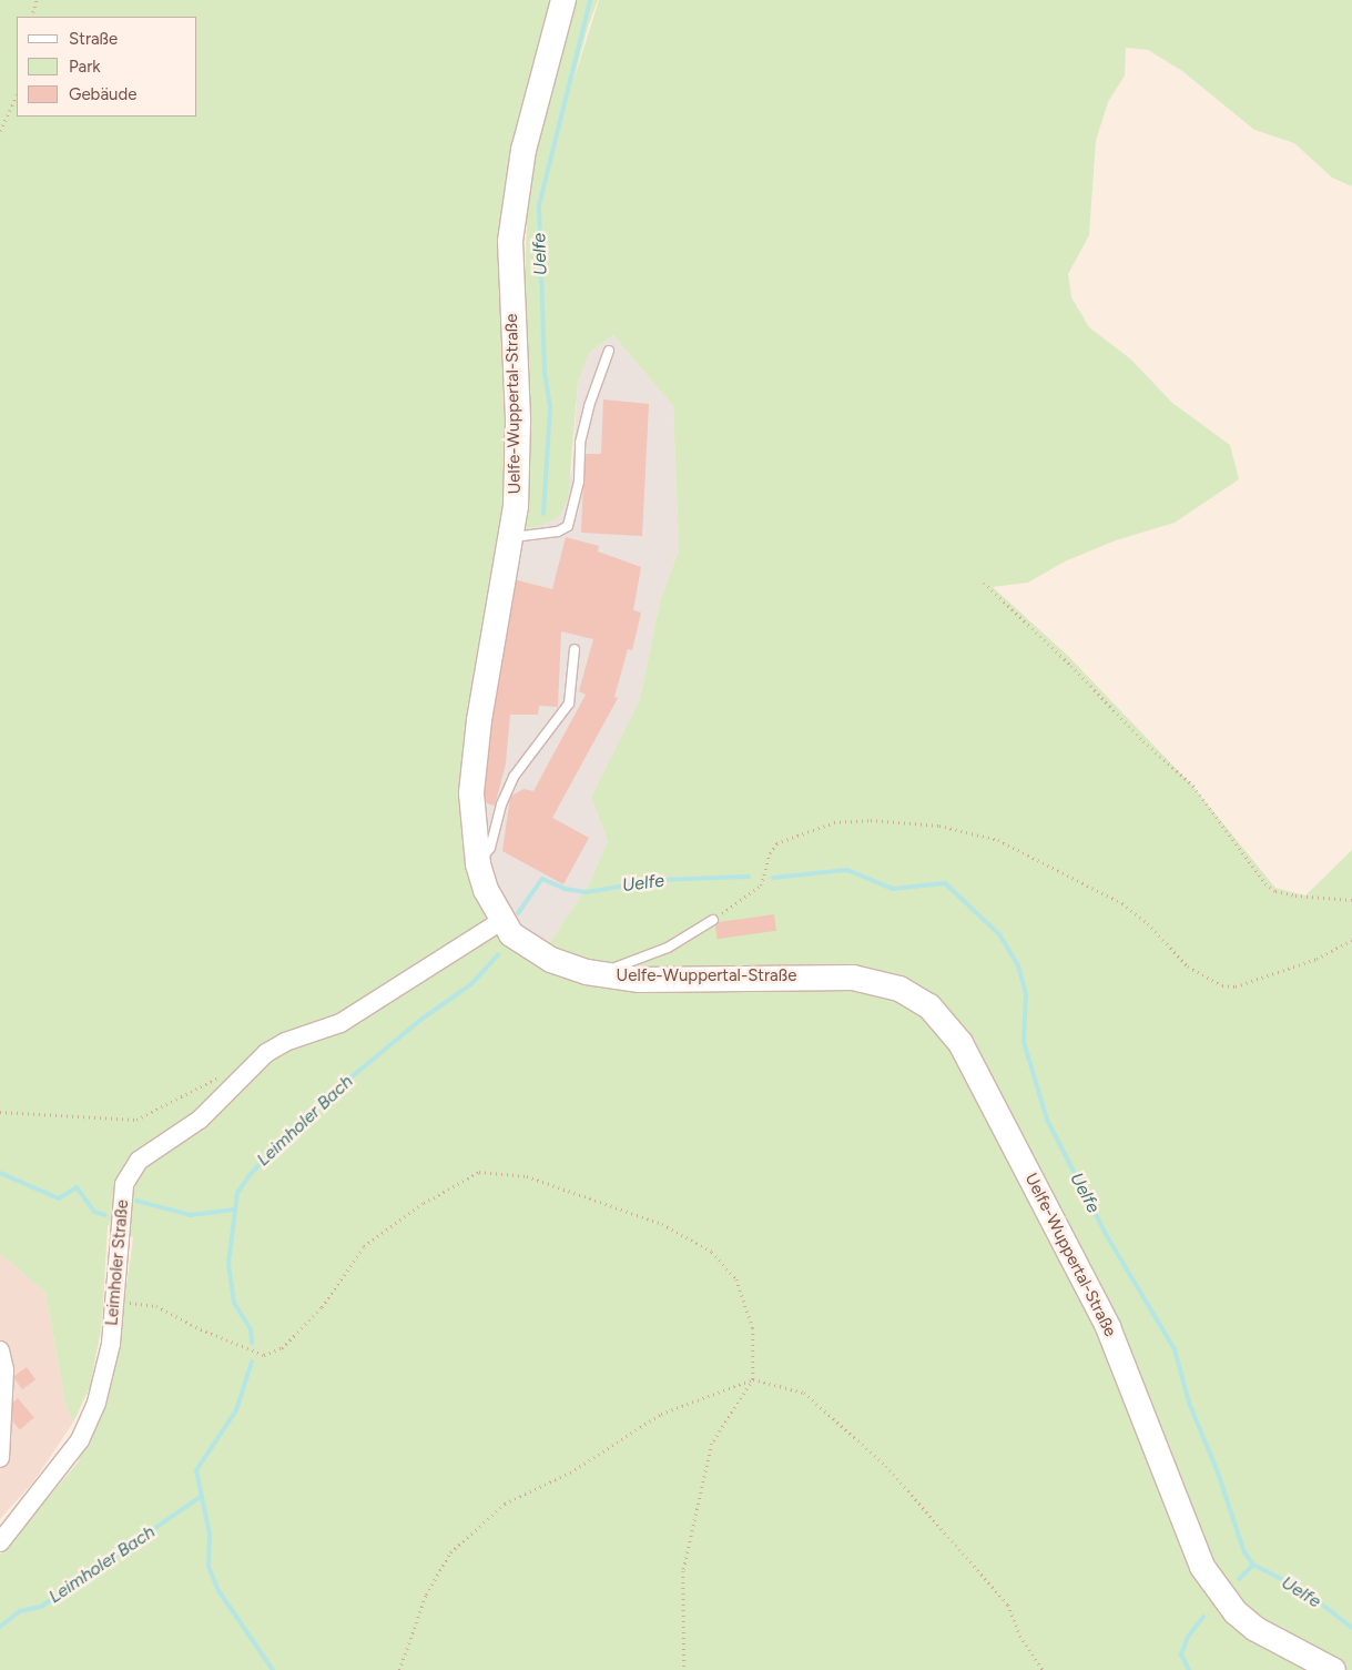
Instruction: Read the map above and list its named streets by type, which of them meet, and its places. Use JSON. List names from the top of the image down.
{
  "streets": {
    "main road": ["Uelfe-Wuppertal-Straße"],
    "street": ["Leimholer Straße"]
  },
  "crossings": [
    ["Uelfe-Wuppertal-Straße", "Leimholer Straße"]
  ],
  "water": ["Uelfe", "Leimholer Bach"],
  "legend": ["Straße", "Park", "Gebäude"]
}
